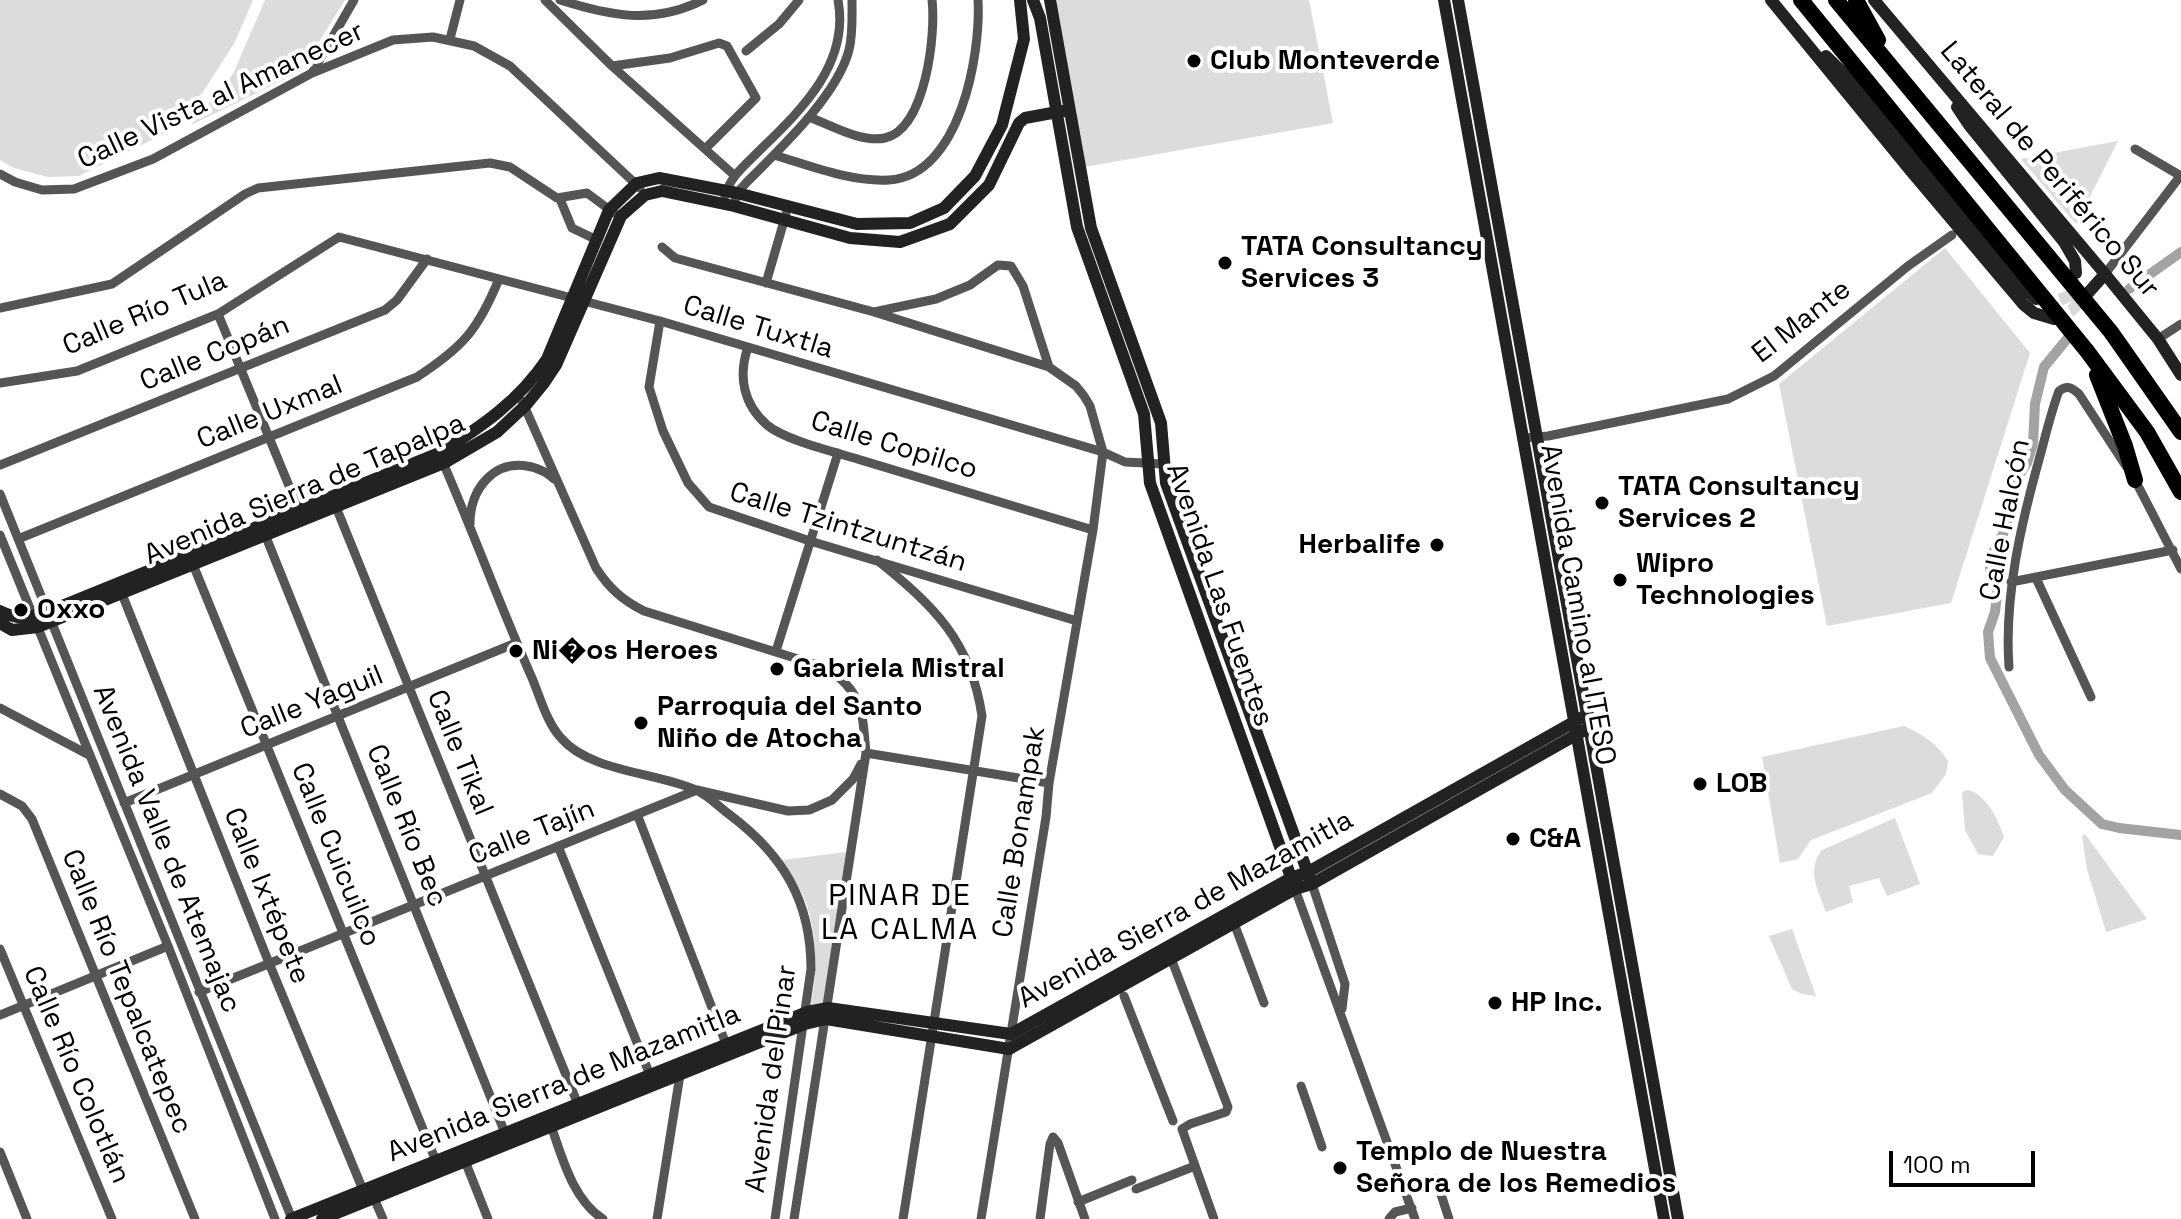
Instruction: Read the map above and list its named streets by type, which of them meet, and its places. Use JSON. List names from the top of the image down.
{
  "streets": {
    "street": [
      "Calle Vista al Amanecer",
      "Lateral de Periférico Sur",
      "Calle Río Tula",
      "El Mante",
      "Calle Tuxtla",
      "Calle Copán",
      "Calle Uxmal",
      "Calle Copilco",
      "Avenida Sierra de Tapalpa",
      "Calle Halcón",
      "Calle Tzintzuntzán",
      "Avenida Las Fuentes",
      "Avenida Camino al ITESO",
      "Calle Yaguil",
      "Calle Tikal",
      "Calle Río Bec",
      "Calle Bonampak",
      "Calle Tajín",
      "Avenida Valle de Atemajac",
      "Calle Cuicuilco",
      "Calle Ixtépete",
      "Avenida Sierra de Mazamitla",
      "Calle Río Tepalcatepec",
      "Calle Río Colotlán",
      "Avenida del Pinar"
    ]
  },
  "crossings": [
    ["Calle Vista al Amanecer", "Avenida Sierra de Tapalpa"],
    ["Calle Río Tula", "Calle Tuxtla"],
    ["El Mante", "Avenida Camino al ITESO"],
    ["Calle Tuxtla", "Calle Copán"],
    ["Calle Tuxtla", "Calle Uxmal"],
    ["Calle Tuxtla", "Calle Copilco"],
    ["Calle Tuxtla", "Avenida Sierra de Tapalpa"],
    ["Calle Tuxtla", "Calle Tzintzuntzán"],
    ["Calle Tuxtla", "Avenida Las Fuentes"],
    ["Calle Tuxtla", "Calle Bonampak"],
    ["Calle Uxmal", "Avenida Valle de Atemajac"],
    ["Calle Copilco", "Calle Bonampak"],
    ["Avenida Sierra de Tapalpa", "Calle Tikal"],
    ["Avenida Sierra de Tapalpa", "Calle Río Bec"],
    ["Avenida Sierra de Tapalpa", "Avenida Valle de Atemajac"],
    ["Avenida Sierra de Tapalpa", "Calle Cuicuilco"],
    ["Avenida Sierra de Tapalpa", "Calle Ixtépete"],
    ["Avenida Sierra de Tapalpa", "Avenida del Pinar"],
    ["Calle Tzintzuntzán", "Calle Bonampak"],
    ["Avenida Las Fuentes", "Avenida Sierra de Mazamitla"],
    ["Avenida Camino al ITESO", "Avenida Sierra de Mazamitla"],
    ["Calle Yaguil", "Calle Tikal"],
    ["Calle Yaguil", "Calle Río Bec"],
    ["Calle Yaguil", "Avenida Valle de Atemajac"],
    ["Calle Yaguil", "Calle Cuicuilco"],
    ["Calle Yaguil", "Calle Ixtépete"],
    ["Calle Yaguil", "Avenida del Pinar"],
    ["Calle Tikal", "Calle Tajín"],
    ["Calle Tikal", "Avenida Sierra de Mazamitla"],
    ["Calle Río Bec", "Calle Tajín"],
    ["Calle Río Bec", "Avenida Sierra de Mazamitla"],
    ["Calle Bonampak", "Avenida Sierra de Mazamitla"],
    ["Calle Tajín", "Avenida Valle de Atemajac"],
    ["Calle Tajín", "Calle Cuicuilco"],
    ["Calle Tajín", "Calle Ixtépete"],
    ["Calle Tajín", "Avenida del Pinar"],
    ["Avenida Valle de Atemajac", "Avenida Sierra de Mazamitla"],
    ["Calle Cuicuilco", "Avenida Sierra de Mazamitla"],
    ["Calle Ixtépete", "Avenida Sierra de Mazamitla"],
    ["Avenida Sierra de Mazamitla", "Avenida del Pinar"]
  ],
  "districts": ["PINAR DE LA CALMA"],
  "places": [
    "Club Monteverde",
    "TATA Consultancy Services 3",
    "TATA Consultancy Services 2",
    "Herbalife",
    "Wipro Technologies",
    "Oxxo",
    "Ni�os Heroes",
    "Gabriela Mistral",
    "Parroquia del Santo Niño de Atocha",
    "LOB",
    "C&A",
    "HP Inc.",
    "Templo de Nuestra Señora de los Remedios"
  ],
  "scale_bar": "100 m"
}
